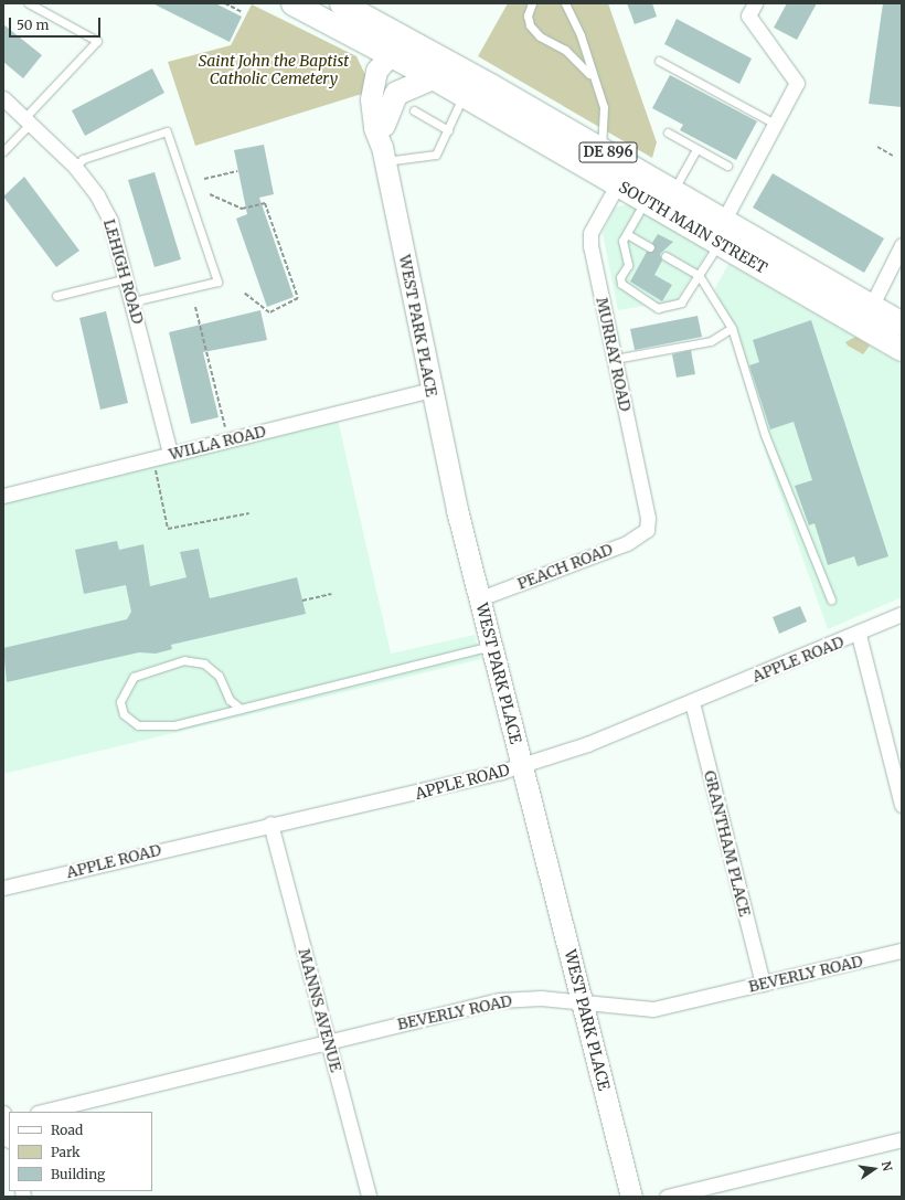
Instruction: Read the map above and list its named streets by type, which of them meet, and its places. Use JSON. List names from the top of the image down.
{
  "streets": {
    "main road": ["DE 896", "SOUTH MAIN STREET"],
    "street": [
      "LEHIGH ROAD",
      "WEST PARK PLACE",
      "MURRAY ROAD",
      "WILLA ROAD",
      "PEACH ROAD",
      "APPLE ROAD",
      "GRANTHAM PLACE",
      "BEVERLY ROAD",
      "MANNS AVENUE"
    ]
  },
  "crossings": [
    ["DE 896", "SOUTH MAIN STREET"],
    ["DE 896", "WEST PARK PLACE"],
    ["SOUTH MAIN STREET", "WEST PARK PLACE"],
    ["SOUTH MAIN STREET", "MURRAY ROAD"],
    ["LEHIGH ROAD", "WILLA ROAD"],
    ["WEST PARK PLACE", "WILLA ROAD"],
    ["WEST PARK PLACE", "PEACH ROAD"],
    ["WEST PARK PLACE", "APPLE ROAD"],
    ["WEST PARK PLACE", "BEVERLY ROAD"],
    ["MURRAY ROAD", "PEACH ROAD"],
    ["APPLE ROAD", "GRANTHAM PLACE"],
    ["APPLE ROAD", "MANNS AVENUE"],
    ["GRANTHAM PLACE", "BEVERLY ROAD"],
    ["BEVERLY ROAD", "MANNS AVENUE"]
  ],
  "parks": ["Saint John the Baptist Catholic Cemetery"],
  "legend": ["Road", "Park", "Building"],
  "scale_bar": "50 m",
  "north": "right"
}
